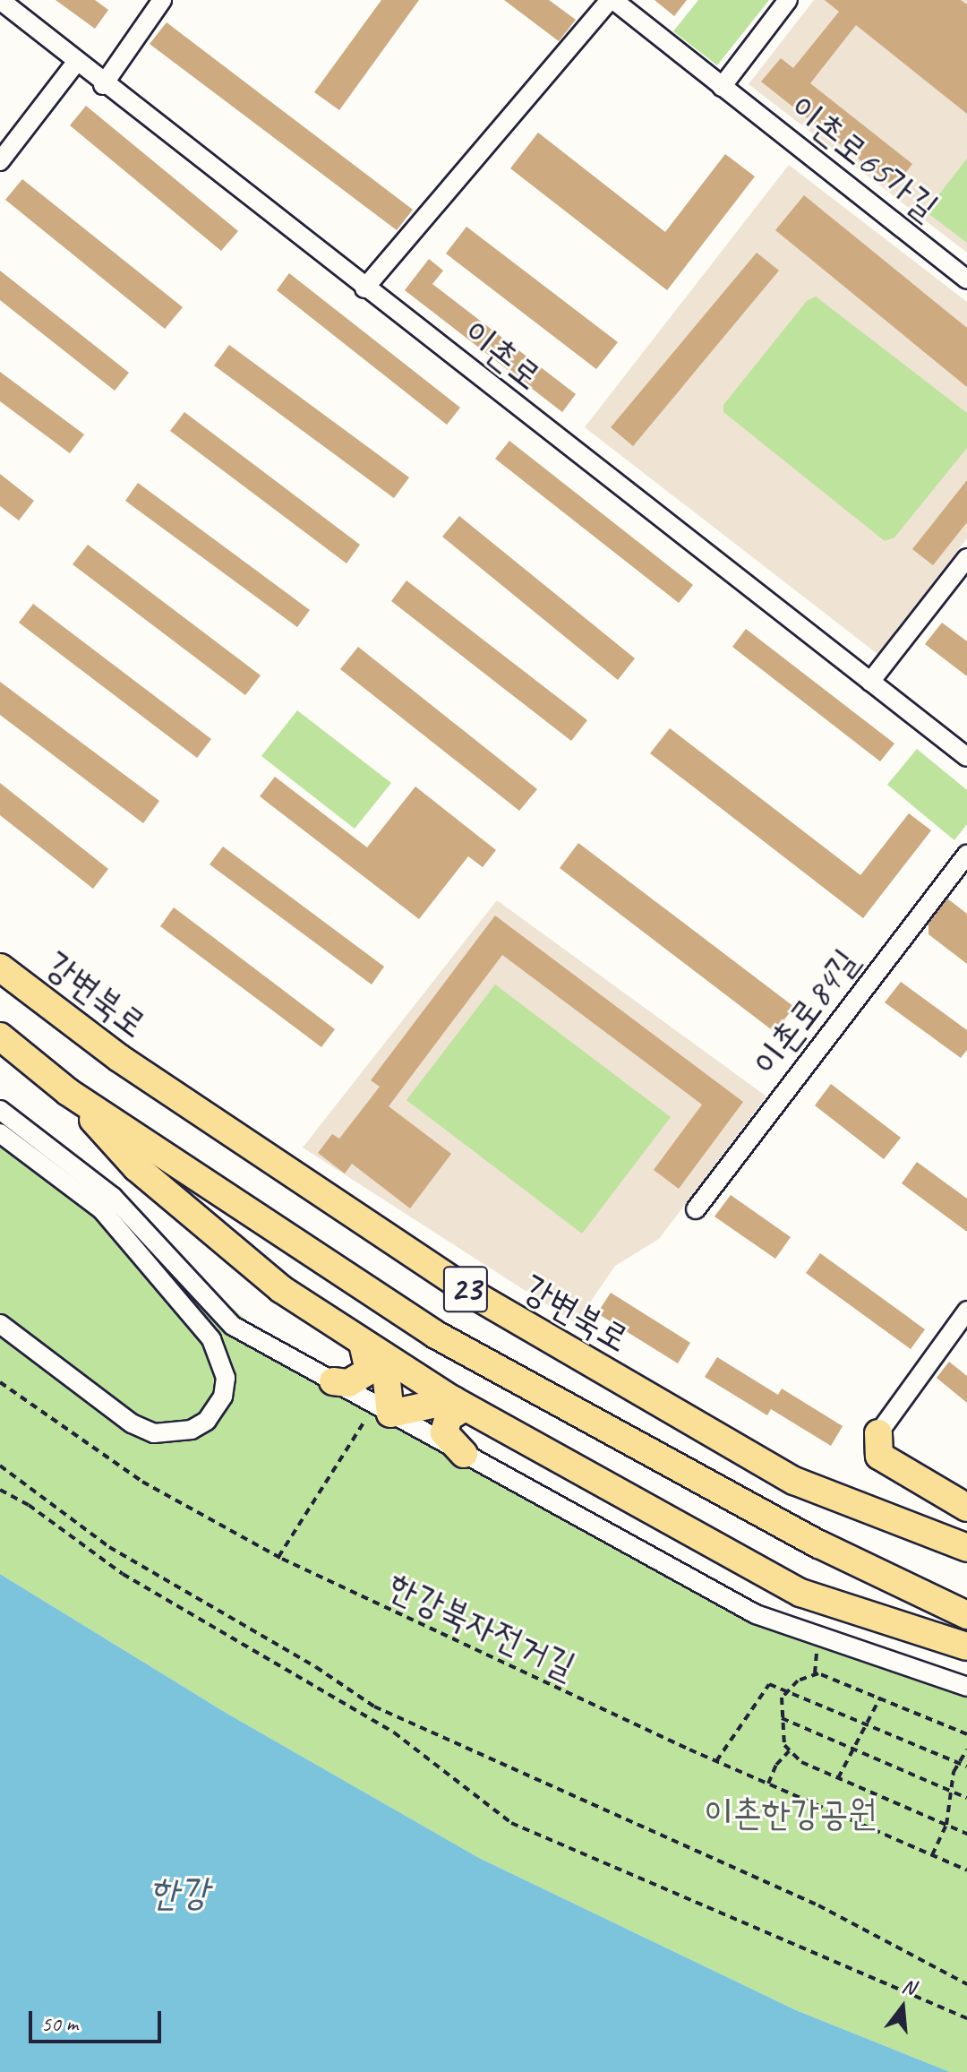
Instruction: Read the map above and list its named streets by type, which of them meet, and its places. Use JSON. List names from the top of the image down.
{
  "streets": {
    "highway": ["강변북로", "23"],
    "street": ["이촌로65가길", "이촌로", "이촌로84길"],
    "path": ["한강북자전거길"]
  },
  "water": ["한강"],
  "parks": ["이촌한강공원"],
  "scale_bar": "50 m",
  "north": "top"
}
